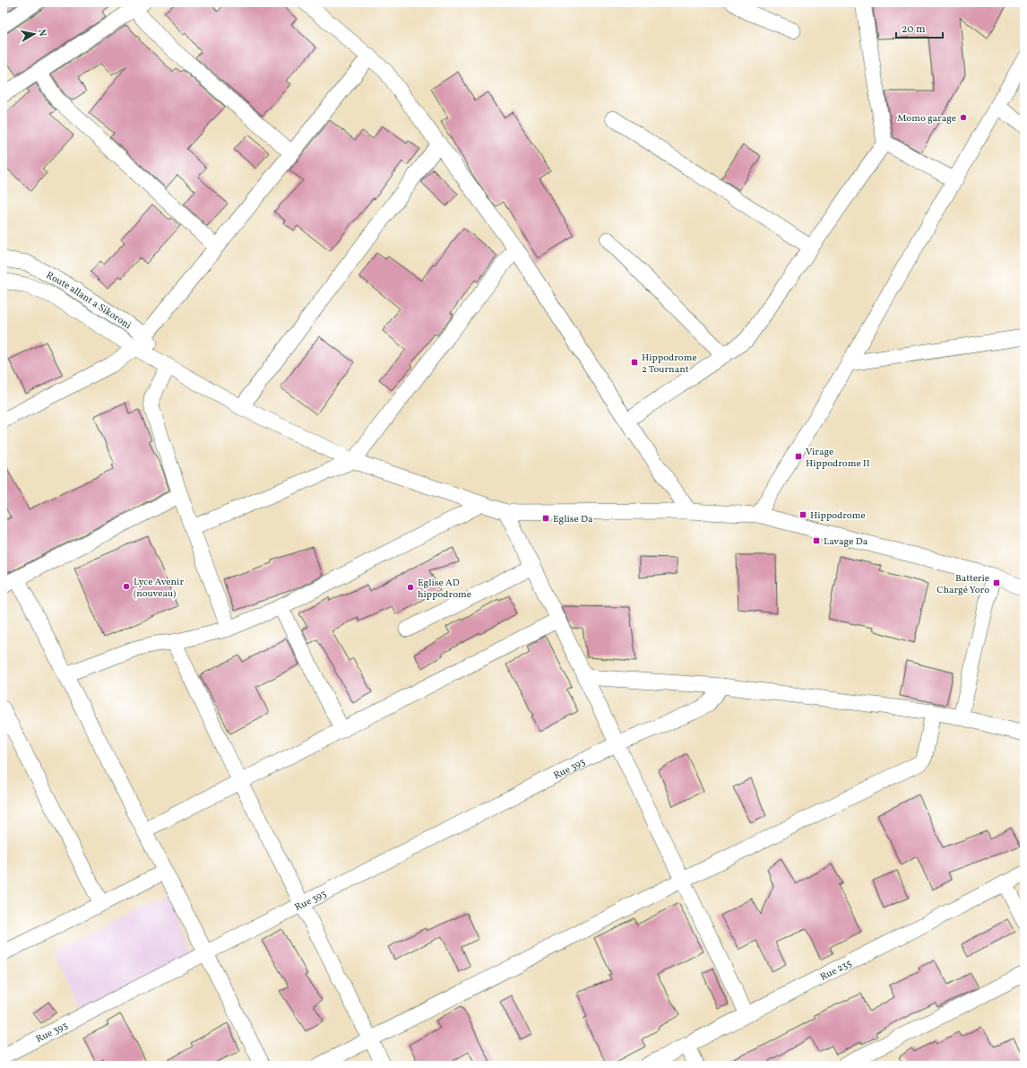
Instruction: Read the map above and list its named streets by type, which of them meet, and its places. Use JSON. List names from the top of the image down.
{
  "streets": {
    "street": ["Route allant a Sikoroni", "Rue 393", "Rue 235"]
  },
  "places": {
    "other": ["Momo garage", "Lyce Avenir (nouveau)", "Eglise AD hippodrome"],
    "transit": [
      "Hippodrome 2 Tournant",
      "Virage Hippodrome II",
      "Hippodrome",
      "Eglise Da",
      "Lavage Da",
      "Batterie Chargé Yoro"
    ]
  },
  "scale_bar": "20 m",
  "north": "right"
}
